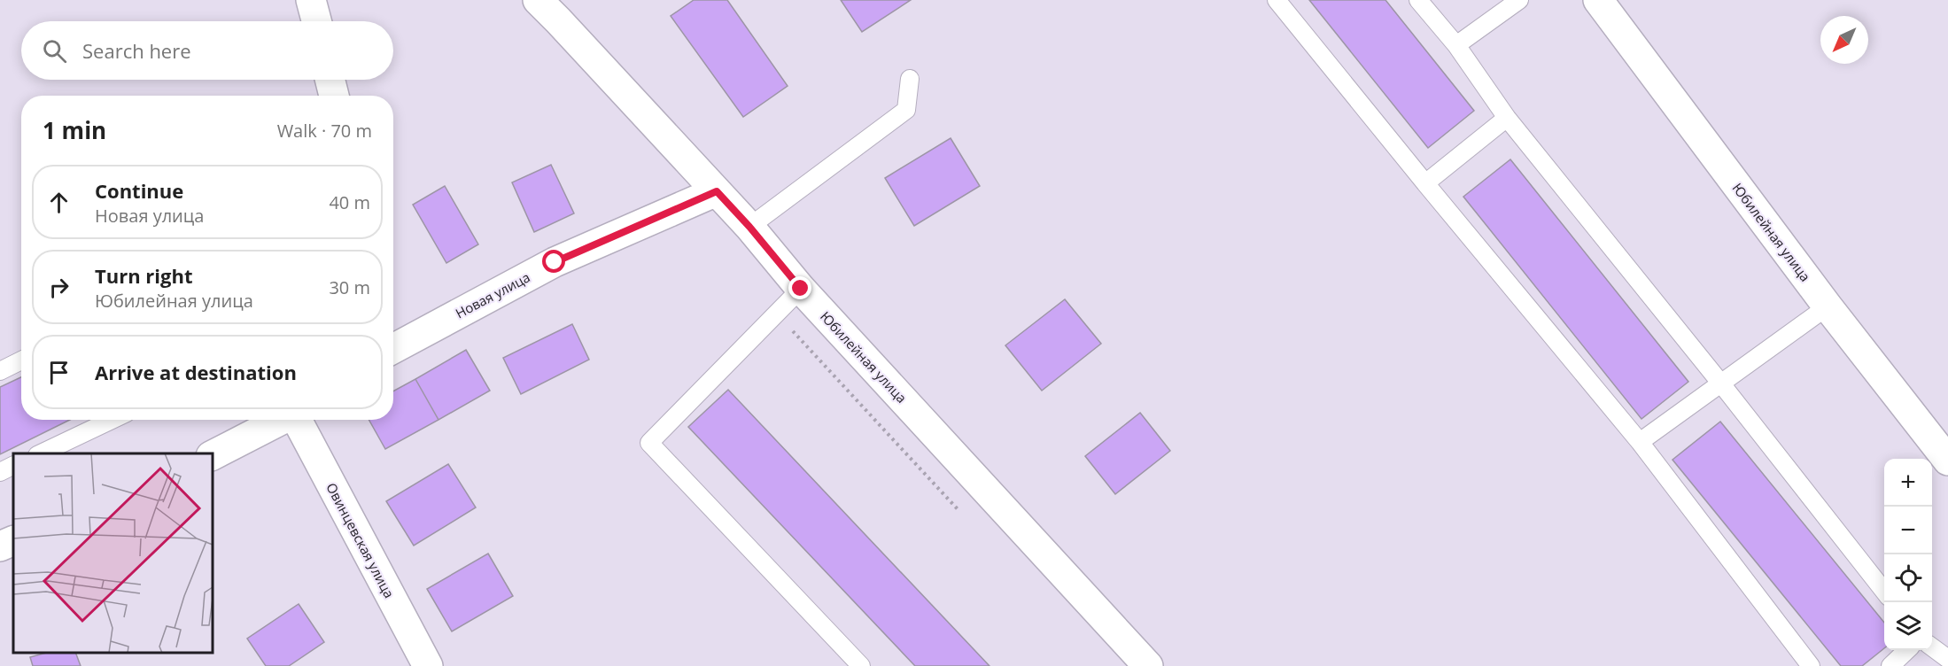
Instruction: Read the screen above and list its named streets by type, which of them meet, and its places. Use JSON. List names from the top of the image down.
{
  "streets": {
    "street": ["Юбилейная улица", "Новая улица", "Овинцевская улица"]
  },
  "crossings": [
    ["Юбилейная улица", "Новая улица"]
  ],
  "north": "bottom left",
  "page": {
    "search": "Search here",
    "heading": ["1 min", "Walk · 70 m"],
    "list": [
      ["Continue", "Новая улица", "40 m"],
      ["Turn right", "Юбилейная улица", "30 m"],
      "Arrive at destination"
    ],
    "map_buttons": ["+", "−"]
  }
}
